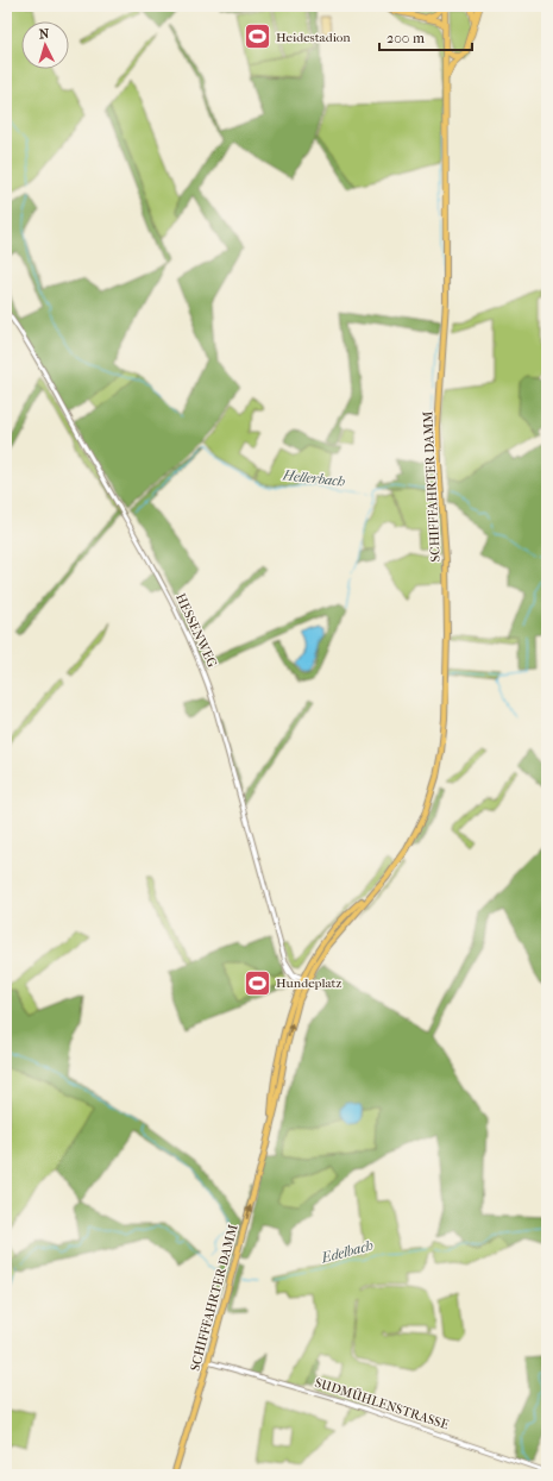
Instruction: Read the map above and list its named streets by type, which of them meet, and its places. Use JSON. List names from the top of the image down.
{
  "streets": {
    "highway": ["SCHIFFFAHRTER DAMM"],
    "street": ["HESSENWEG", "SUDMÜHLENSTRASSE"]
  },
  "crossings": [
    ["SCHIFFFAHRTER DAMM", "HESSENWEG"],
    ["SCHIFFFAHRTER DAMM", "SUDMÜHLENSTRASSE"]
  ],
  "water": ["Hellerbach", "Edelbach"],
  "places": {
    "sports": ["Heidestadion", "Hundeplatz"]
  },
  "scale_bar": "200 m",
  "north": "top"
}
